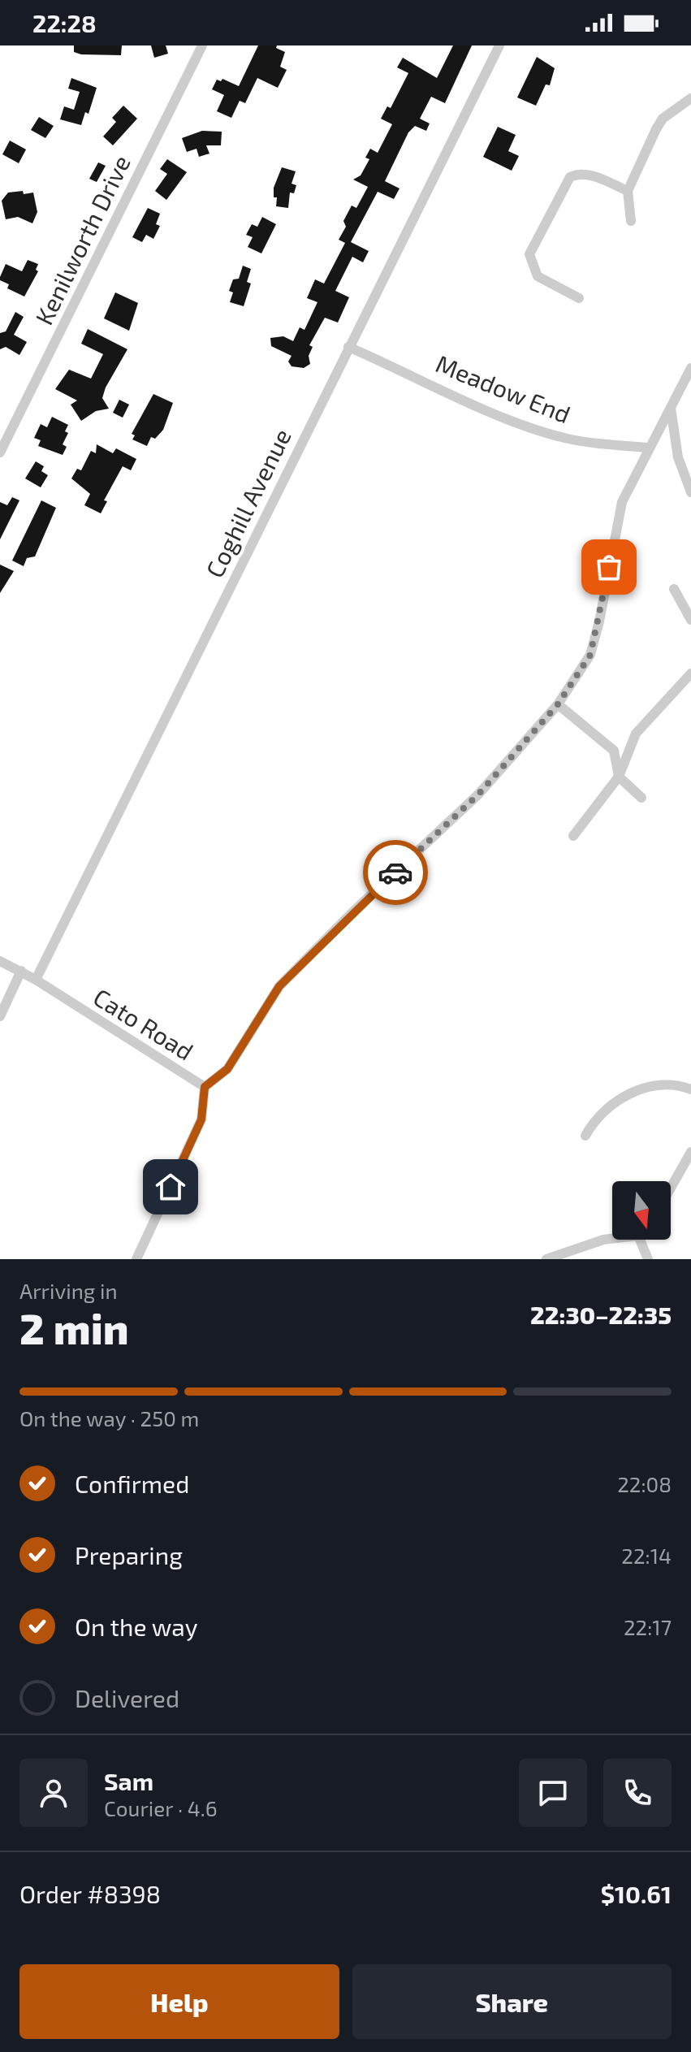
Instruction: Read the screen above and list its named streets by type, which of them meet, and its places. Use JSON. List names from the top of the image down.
{
  "streets": {
    "street": [
      "Kenilworth Drive",
      "Meadow End",
      "Coghill Avenue",
      "Cato Road"
    ]
  },
  "crossings": [
    ["Meadow End", "Coghill Avenue"],
    ["Coghill Avenue", "Cato Road"]
  ],
  "north": "bottom",
  "page": {
    "status": "22:28",
    "heading": ["2 min", "Arriving in", "22:30–22:35"],
    "panel": [
      "Sam",
      "Courier · 4.6",
      "Order #8398",
      "$10.61"
    ],
    "bar": "On the way · 250 m",
    "list": [
      ["Confirmed", "22:08"],
      ["Preparing", "22:14"],
      ["On the way", "22:17"],
      "Delivered"
    ],
    "buttons": ["Help", "Share"]
  }
}
